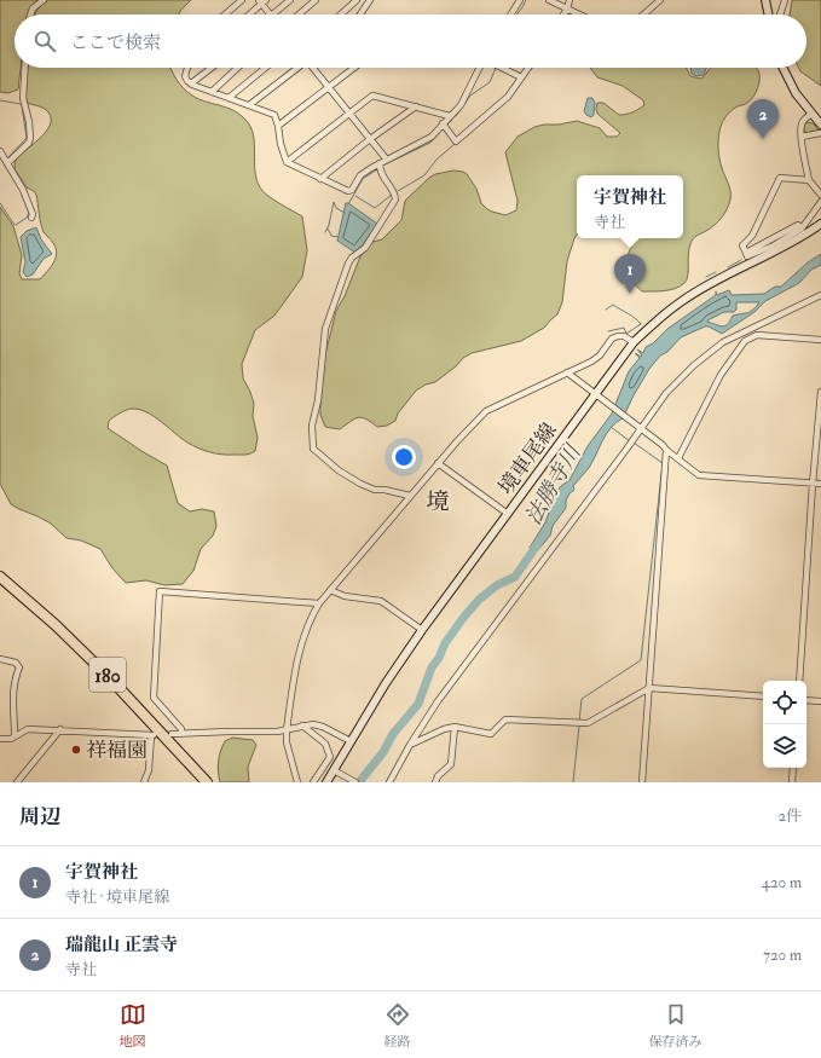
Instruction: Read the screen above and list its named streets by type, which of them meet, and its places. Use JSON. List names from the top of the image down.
{
  "streets": {
    "highway": ["180"],
    "main road": ["境車尾線"]
  },
  "districts": ["境"],
  "water": ["法勝寺川"],
  "places": ["祥福園"],
  "page": {
    "search": "ここで検索",
    "pins": ["2", "1"],
    "popup": ["宇賀神社", "寺社"],
    "heading": ["周辺", "2件"],
    "list": [
      {
        "mark": "1",
        "name": "宇賀神社",
        "note": "寺社 · 境車尾線",
        "value": "420 m"
      },
      {
        "mark": "2",
        "name": "瑞龍山 正雲寺",
        "note": "寺社",
        "value": "720 m"
      }
    ],
    "nav": ["地図", "経路", "保存済み"]
  }
}
